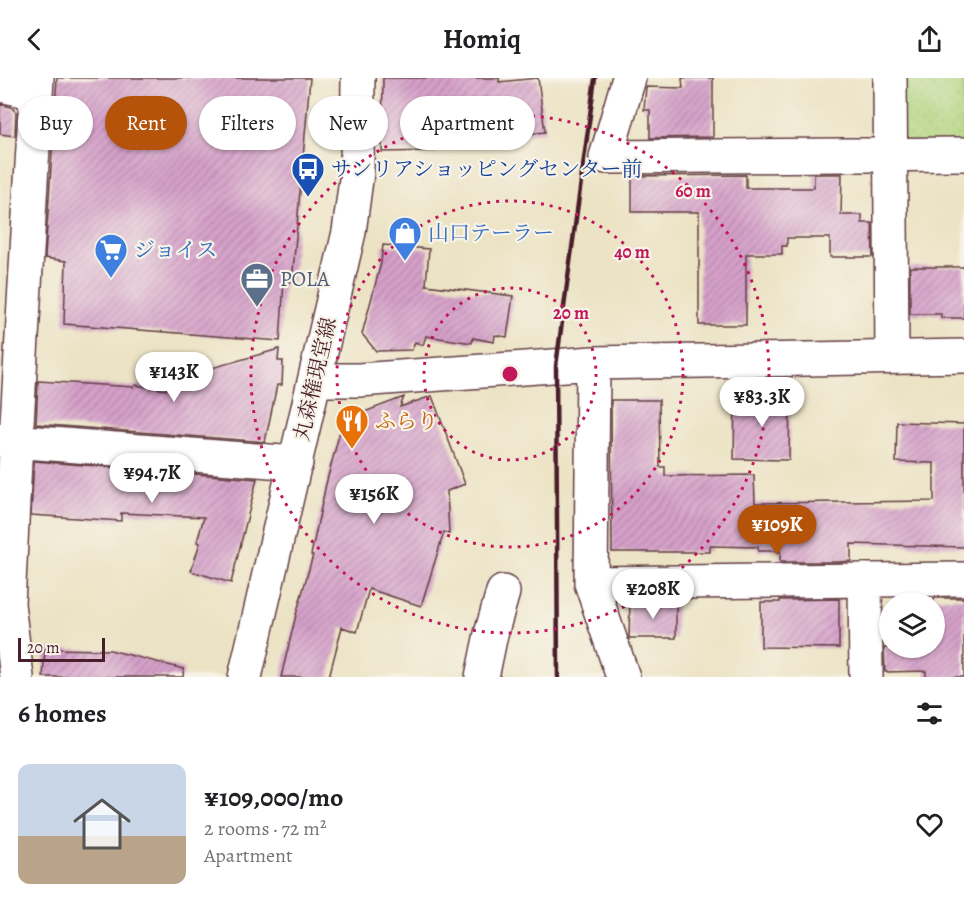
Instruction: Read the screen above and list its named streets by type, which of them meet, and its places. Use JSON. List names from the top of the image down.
{
  "streets": {
    "street": ["丸森権現堂線"]
  },
  "places": {
    "bus stop": ["サンリアショッピングセンター前"],
    "shop": ["山口テーラー"],
    "supermarket": ["ジョイス"],
    "office": ["POLA"],
    "restaurant": ["ふらり"]
  },
  "scale_bar": "20 m",
  "page": {
    "header": "Homiq",
    "chip": [
      "Buy",
      "Rent",
      "Filters",
      "New",
      "Apartment"
    ],
    "price": [
      "¥143K",
      "¥83.3K",
      "¥94.7K",
      "¥156K",
      "¥109K",
      "¥208K"
    ],
    "scale": "20 m",
    "heading": "6 homes",
    "list": [
      {
        "name": "¥109,000/mo",
        "note": "2 rooms · 72 m² · Apartment"
      }
    ]
  },
  "rings": ["60 m", "40 m", "20 m"]
}
